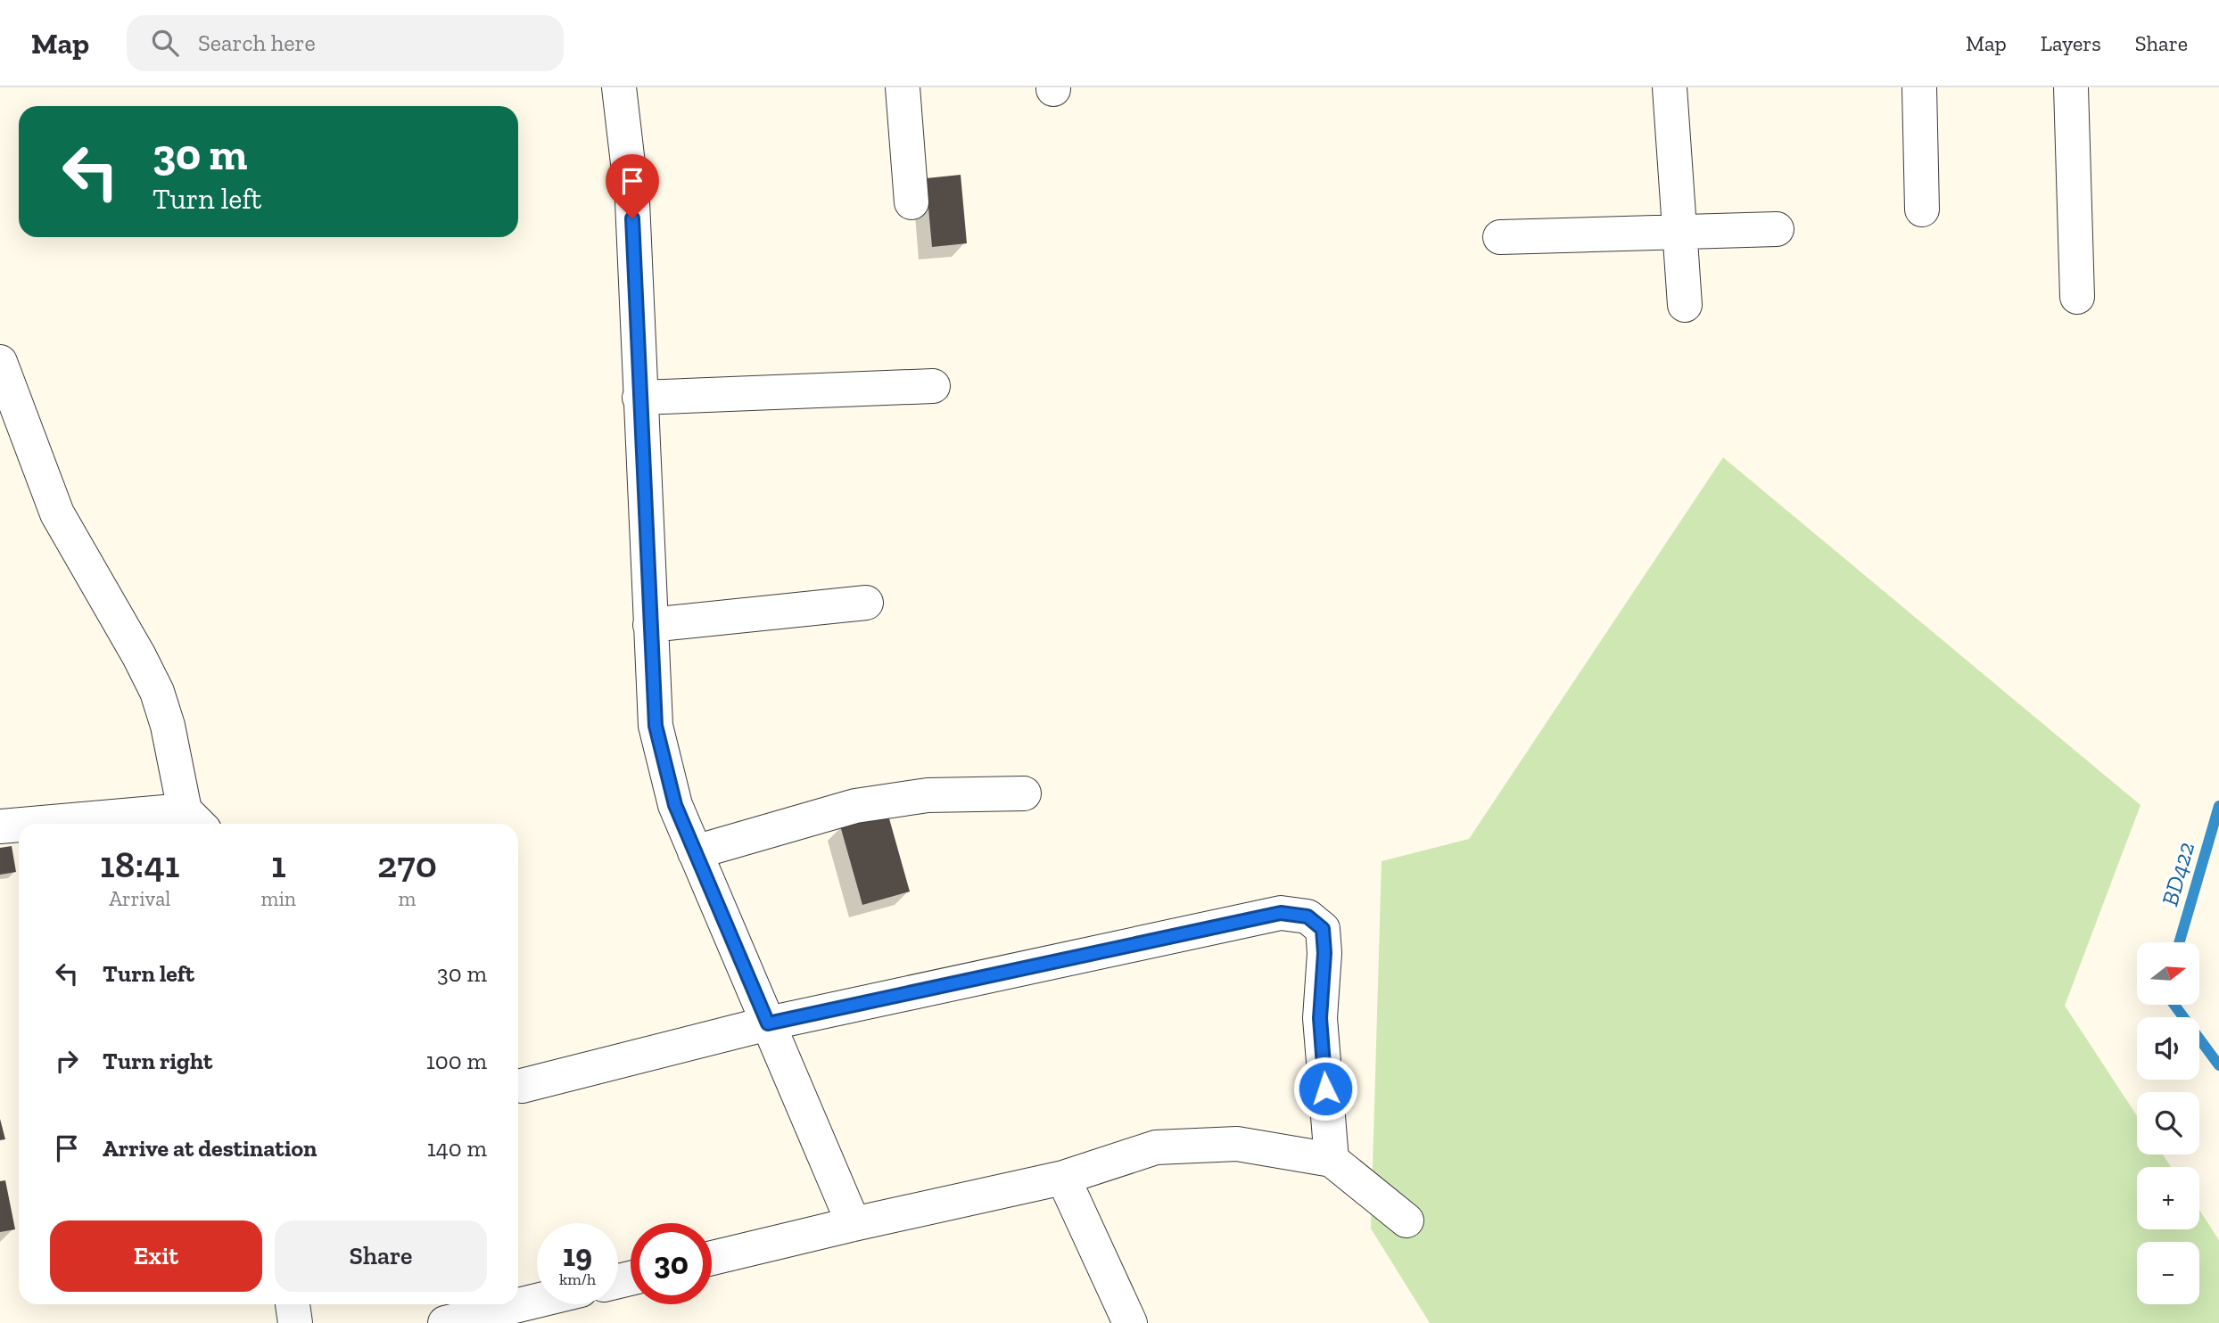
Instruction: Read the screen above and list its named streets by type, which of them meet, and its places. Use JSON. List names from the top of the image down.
{
  "water": ["BD422"],
  "north": "right",
  "page": {
    "header": "Map",
    "search": "Search here",
    "nav": ["Map", "Layers", "Share"],
    "turn": ["30 m", "Turn left"],
    "eta": [
      "18:41",
      "Arrival",
      "1",
      "min",
      "270",
      "m"
    ],
    "list": [
      {
        "name": "Turn left",
        "value": "30 m"
      },
      {
        "name": "Turn right",
        "value": "100 m"
      },
      {
        "name": "Arrive at destination",
        "value": "140 m"
      }
    ],
    "map_buttons": ["+", "−"],
    "buttons": ["Exit", "Share"],
    "speed": "19 km/h",
    "limit": "30"
  }
}
